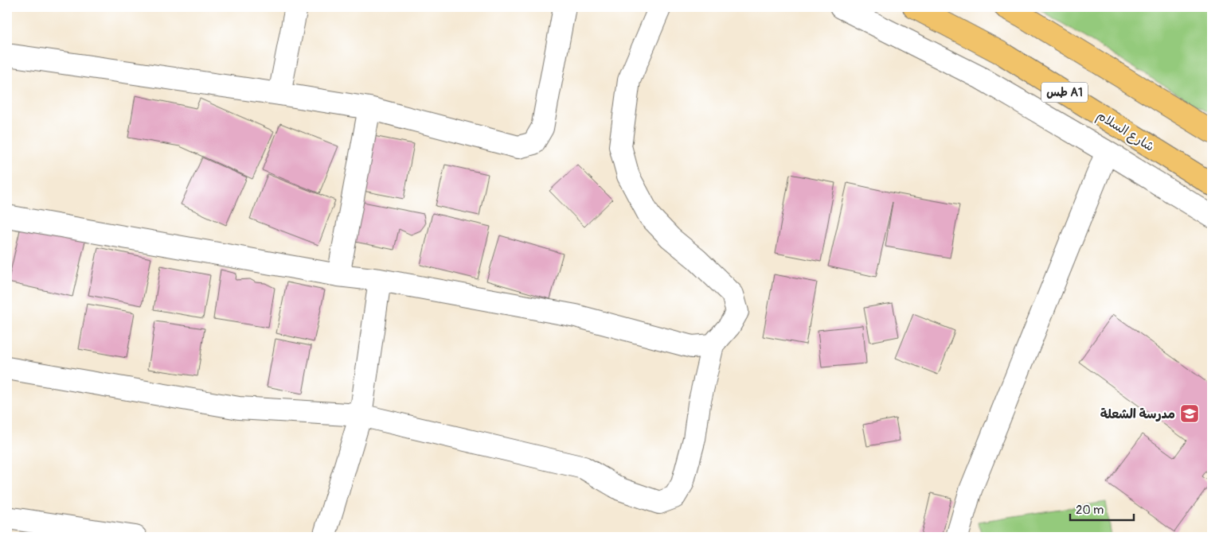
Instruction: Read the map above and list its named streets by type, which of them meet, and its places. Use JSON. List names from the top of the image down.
{
  "streets": {
    "highway": ["طس A1", "شارع السلام"]
  },
  "places": {
    "school or university": ["مدرسة الشعلة"]
  },
  "scale_bar": "20 m"
}
